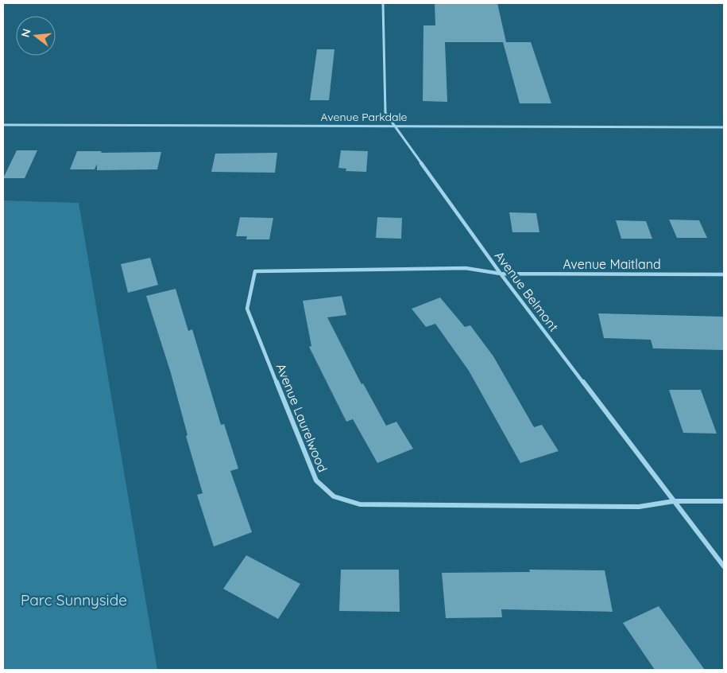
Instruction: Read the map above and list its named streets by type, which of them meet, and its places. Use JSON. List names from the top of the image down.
{
  "streets": {
    "street": [
      "Avenue Parkdale",
      "Avenue Maitland",
      "Avenue Belmont",
      "Avenue Laurelwood"
    ]
  },
  "crossings": [
    ["Avenue Parkdale", "Avenue Belmont"],
    ["Avenue Maitland", "Avenue Belmont"],
    ["Avenue Maitland", "Avenue Laurelwood"],
    ["Avenue Belmont", "Avenue Laurelwood"]
  ],
  "parks": ["Parc Sunnyside"],
  "north": "left"
}
